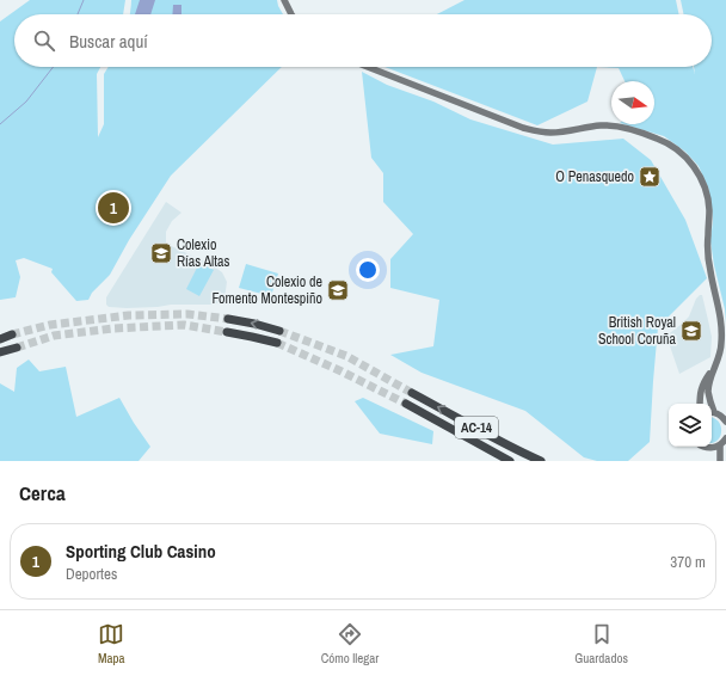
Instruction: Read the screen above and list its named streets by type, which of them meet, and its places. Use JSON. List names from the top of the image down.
{
  "streets": {
    "highway": ["AC-14"]
  },
  "places": {
    "place": ["O Penasquedo"],
    "school or university": ["Colexio Rías Altas", "Colexio de Fomento Montespiño", "British Royal School Coruña"]
  },
  "north": "right",
  "page": {
    "search": "Buscar aquí",
    "pins": "1",
    "heading": "Cerca",
    "list": [
      {
        "mark": "1",
        "name": "Sporting Club Casino",
        "note": "Deportes",
        "value": "370 m"
      }
    ],
    "nav": ["Mapa", "Cómo llegar", "Guardados"]
  }
}
